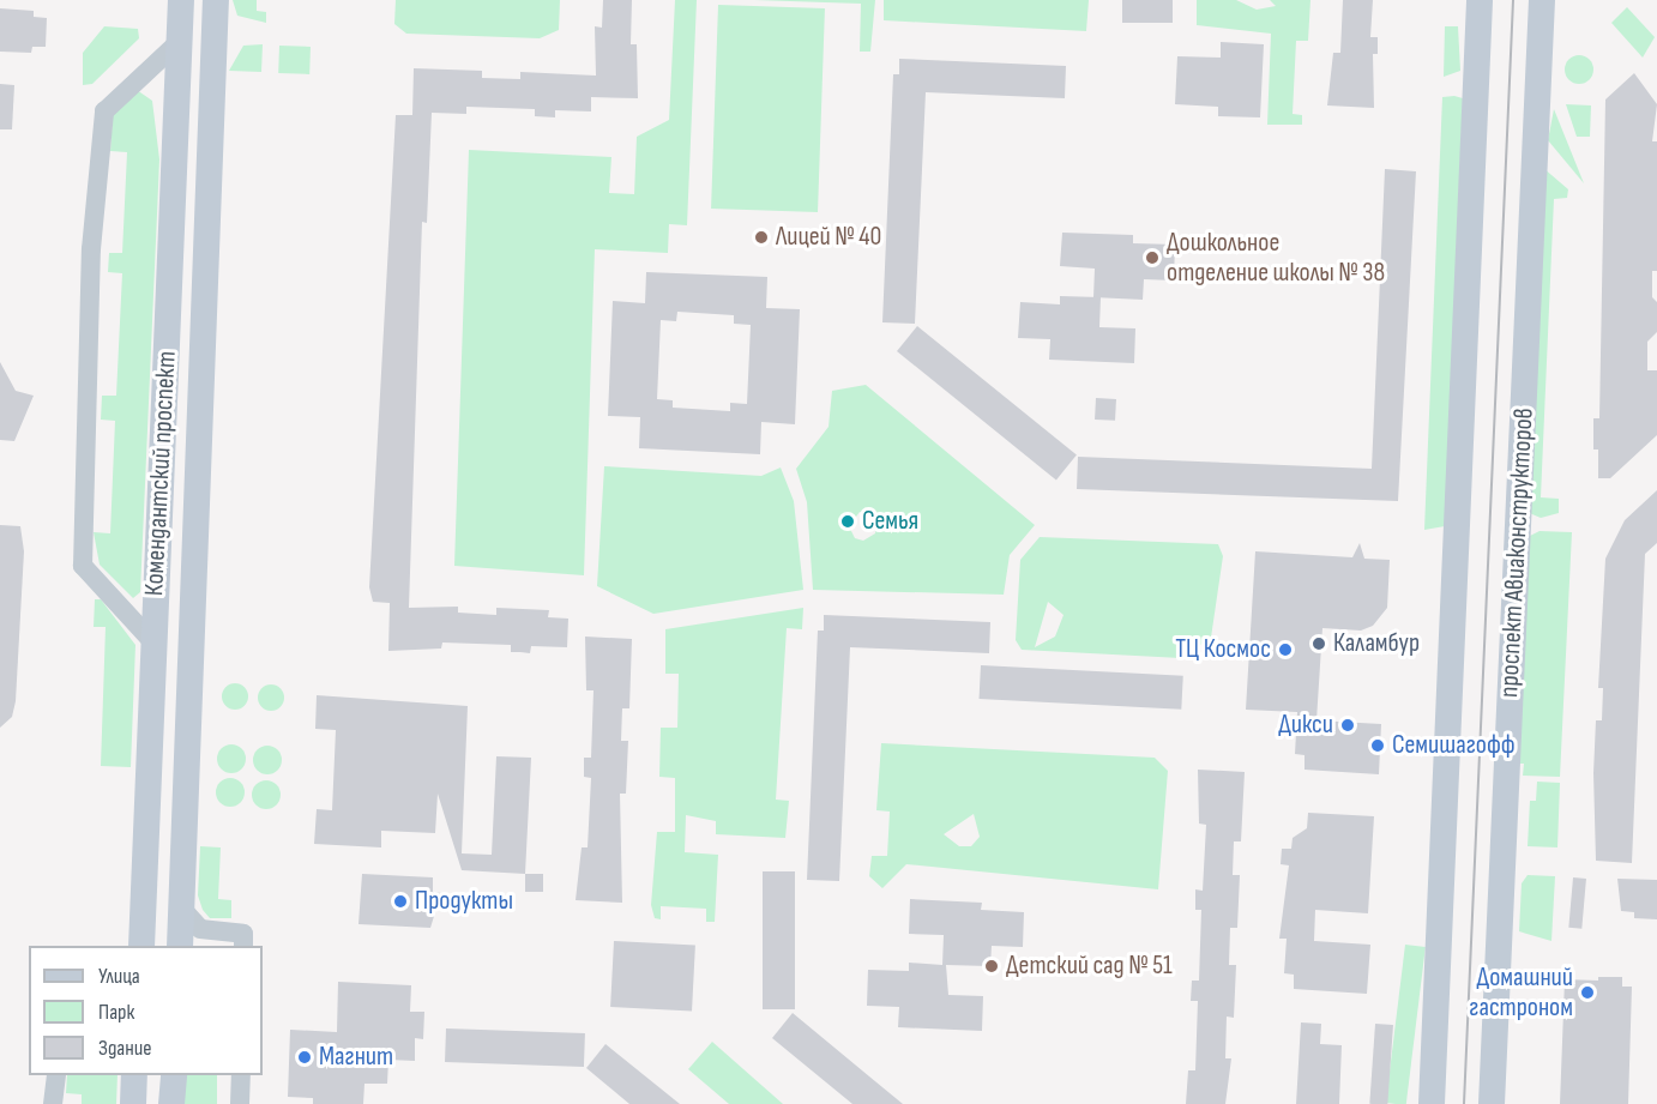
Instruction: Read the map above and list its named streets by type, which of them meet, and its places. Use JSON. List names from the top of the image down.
{
  "streets": {
    "street": ["Комендантский проспект", "проспект Авиаконструкторов"]
  },
  "places": [
    "Лицей № 40",
    "Дошкольное отделение школы № 38",
    "Семья",
    "Каламбур",
    "ТЦ Космос",
    "Дикси",
    "Семишагофф",
    "Продукты",
    "Детский сад № 51",
    "Домашний гастроном",
    "Магнит"
  ],
  "legend": ["Улица", "Парк", "Здание"]
}
